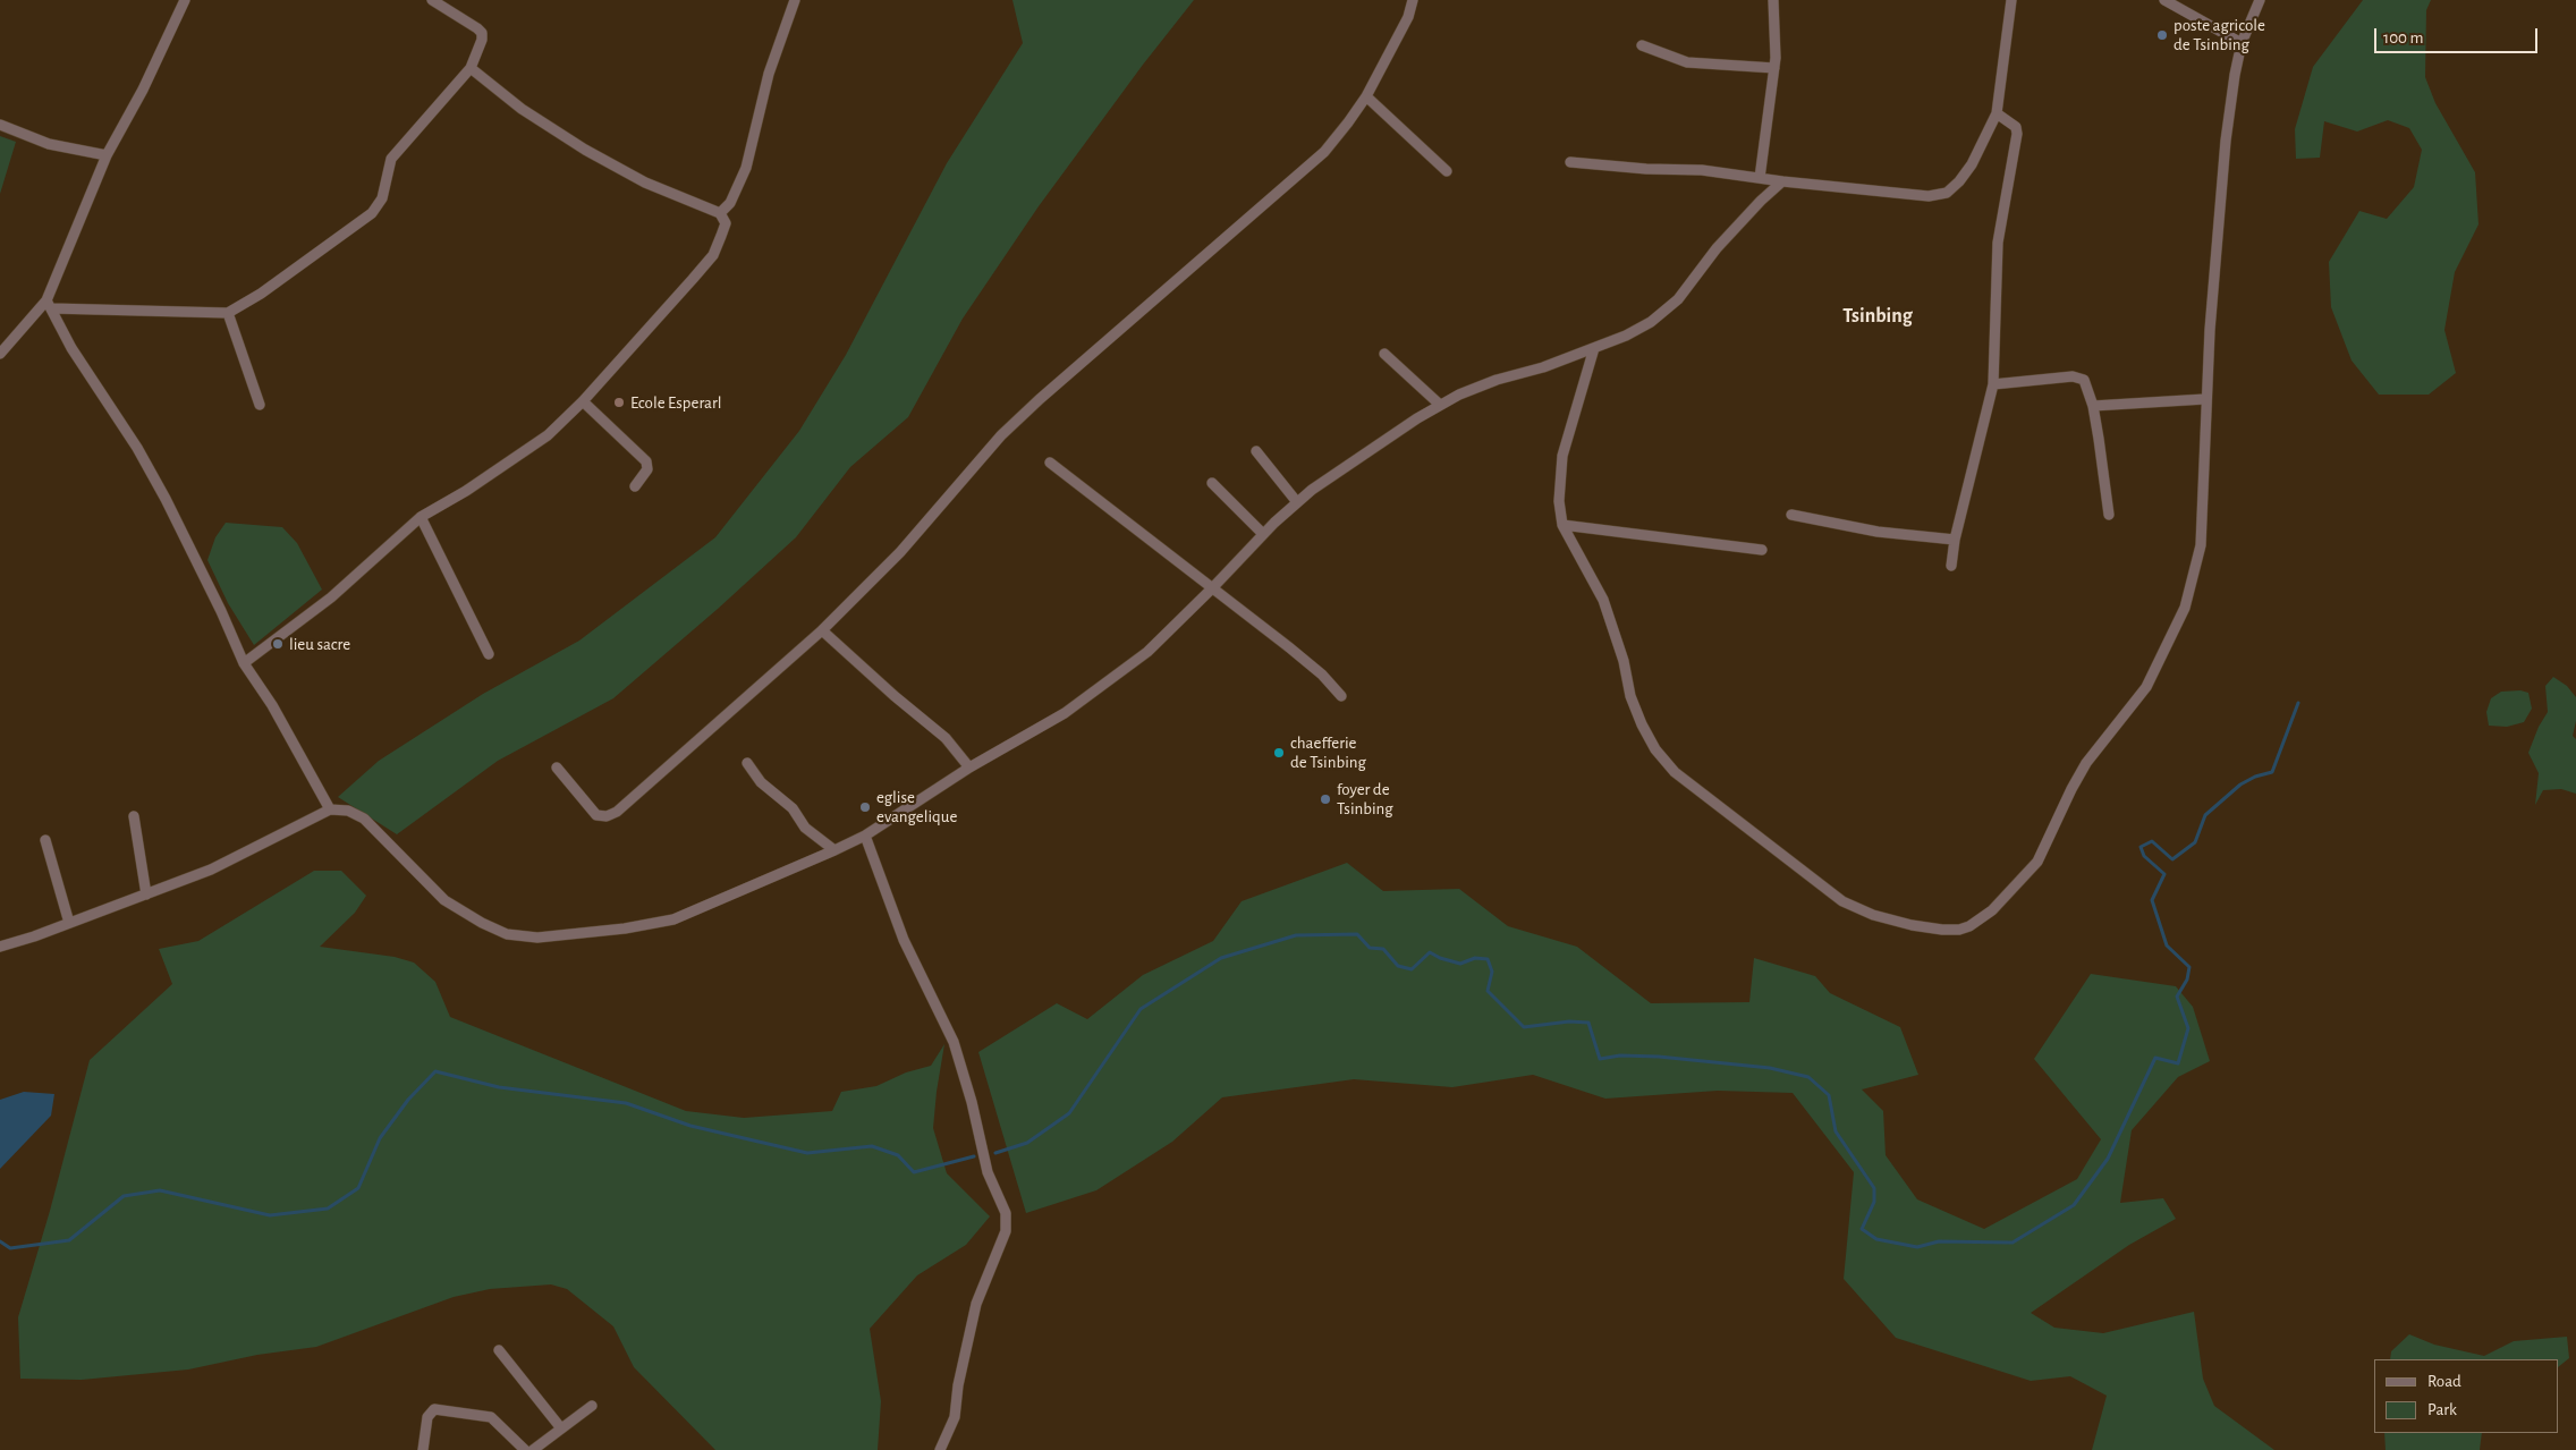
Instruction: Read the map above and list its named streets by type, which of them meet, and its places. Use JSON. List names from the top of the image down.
{
  "districts": ["Tsinbing"],
  "places": [
    "poste agricole de Tsinbing",
    "Ecole Esperarl",
    "lieu sacre",
    "chaefferie de Tsinbing",
    "foyer de Tsinbing",
    "eglise evangelique"
  ],
  "legend": ["Road", "Park"],
  "scale_bar": "100 m"
}
